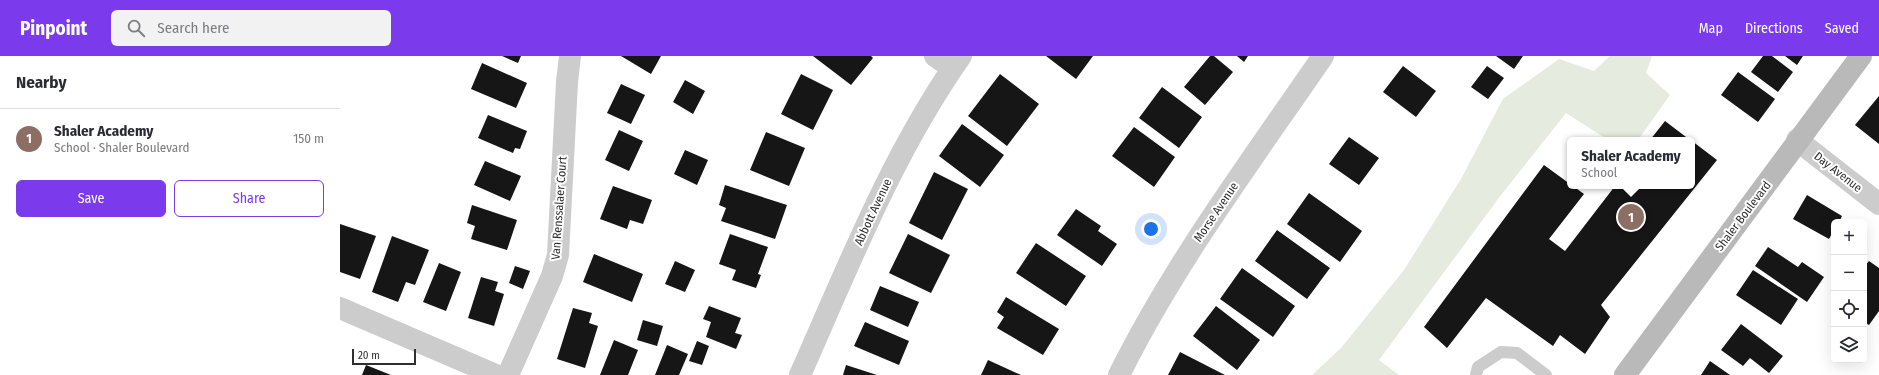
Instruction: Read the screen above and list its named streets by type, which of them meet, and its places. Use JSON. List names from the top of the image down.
{
  "streets": {
    "street": [
      "Day Avenue",
      "Van Renssalaer Court",
      "Abbott Avenue",
      "Morse Avenue",
      "Shaler Boulevard"
    ]
  },
  "crossings": [
    ["Day Avenue", "Shaler Boulevard"]
  ],
  "scale_bar": "20 m",
  "page": {
    "header": "Pinpoint",
    "search": "Search here",
    "nav": ["Map", "Directions", "Saved"],
    "heading": "Nearby",
    "list": [
      {
        "mark": "1",
        "name": "Shaler Academy",
        "note": "School · Shaler Boulevard",
        "value": "150 m"
      }
    ],
    "popup": ["Shaler Academy", "School"],
    "buttons": ["Save", "Share"],
    "pins": "1",
    "map_buttons": ["+", "−"],
    "scale": "20 m"
  }
}
